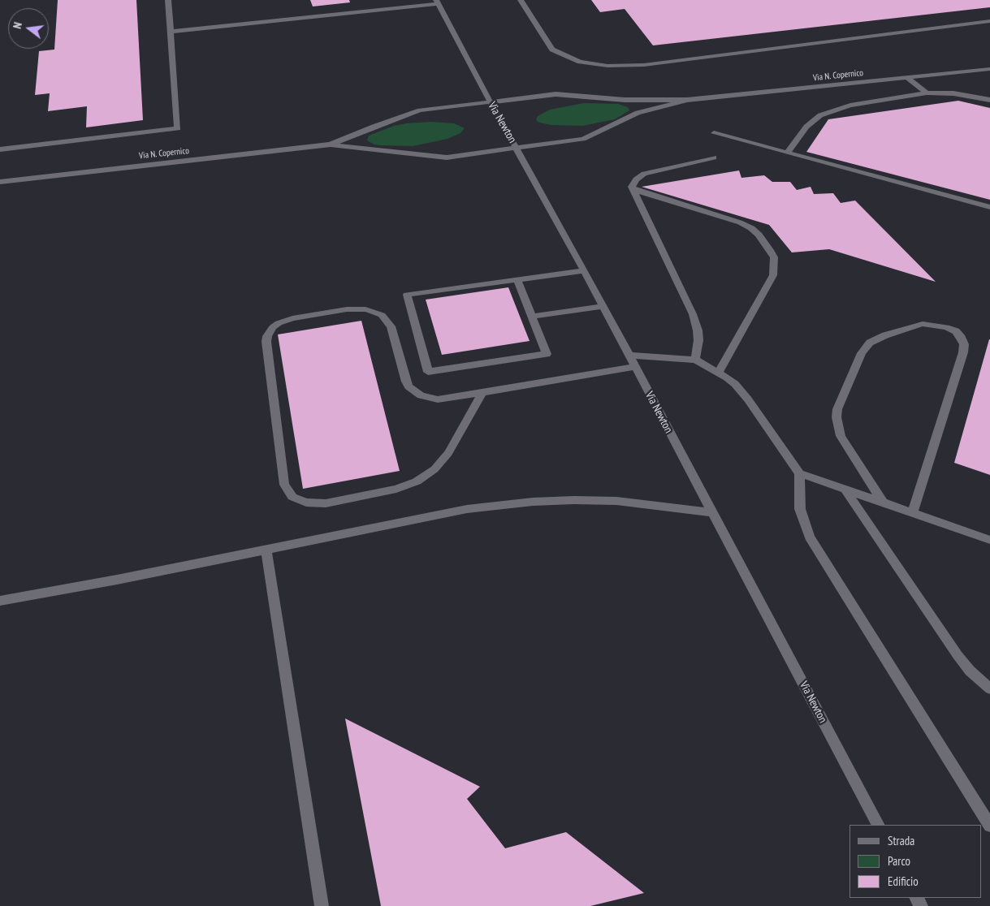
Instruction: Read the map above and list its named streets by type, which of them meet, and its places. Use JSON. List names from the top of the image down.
{
  "streets": {
    "street": ["Via N. Copernico", "Via Newton"]
  },
  "legend": ["Strada", "Parco", "Edificio"],
  "north": "left"
}
